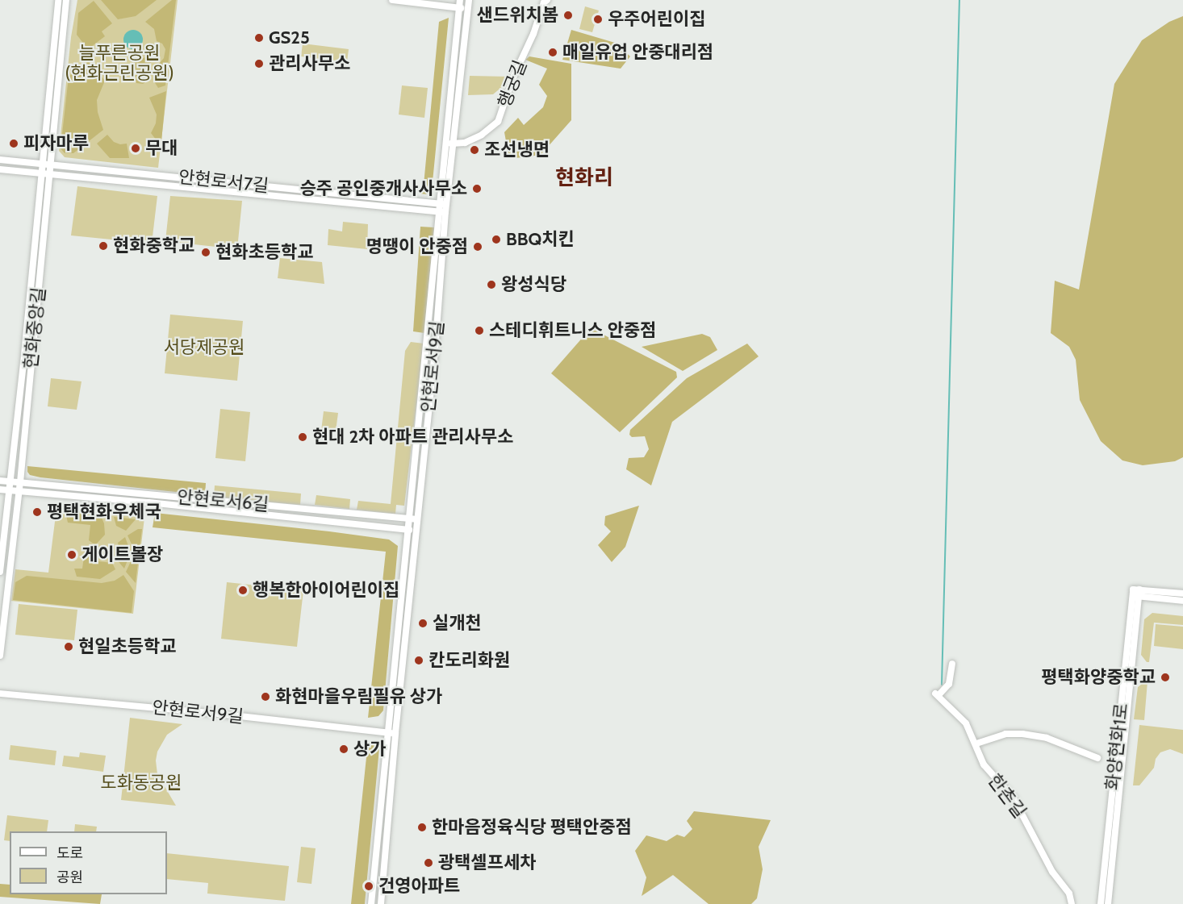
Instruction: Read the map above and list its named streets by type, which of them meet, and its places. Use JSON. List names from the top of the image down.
{
  "streets": {
    "street": [
      "행궁길",
      "안현로서7길",
      "현화중앙길",
      "안현로서9길",
      "안현로서6길",
      "화양현화1로",
      "한촌길"
    ]
  },
  "crossings": [
    ["행궁길", "안현로서9길"],
    ["안현로서7길", "현화중앙길"],
    ["안현로서7길", "안현로서9길"],
    ["현화중앙길", "안현로서6길"],
    ["안현로서9길", "안현로서6길"]
  ],
  "districts": ["현화리"],
  "parks": ["늘푸른공원 (현화근린공원)", "서당제공원", "도화동공원"],
  "places": [
    "샌드위치봄",
    "우주어린이집",
    "GS25",
    "매일유업 안중대리점",
    "관리사무소",
    "피자마루",
    "무대",
    "조선냉면",
    "승주 공인중개사사무소",
    "BBQ치킨",
    "현화중학교",
    "명땡이 안중점",
    "현화초등학교",
    "왕성식당",
    "스테디휘트니스 안중점",
    "현대 2차 아파트 관리사무소",
    "평택현화우체국",
    "게이트볼장",
    "행복한아이어린이집",
    "실개천",
    "현일초등학교",
    "칸도리화원",
    "평택화양중학교",
    "화현마을우림필유 상가",
    "상가",
    "한마음정육식당 평택안중점",
    "광택셀프세차",
    "건영아파트"
  ],
  "legend": ["도로", "공원"]
}
